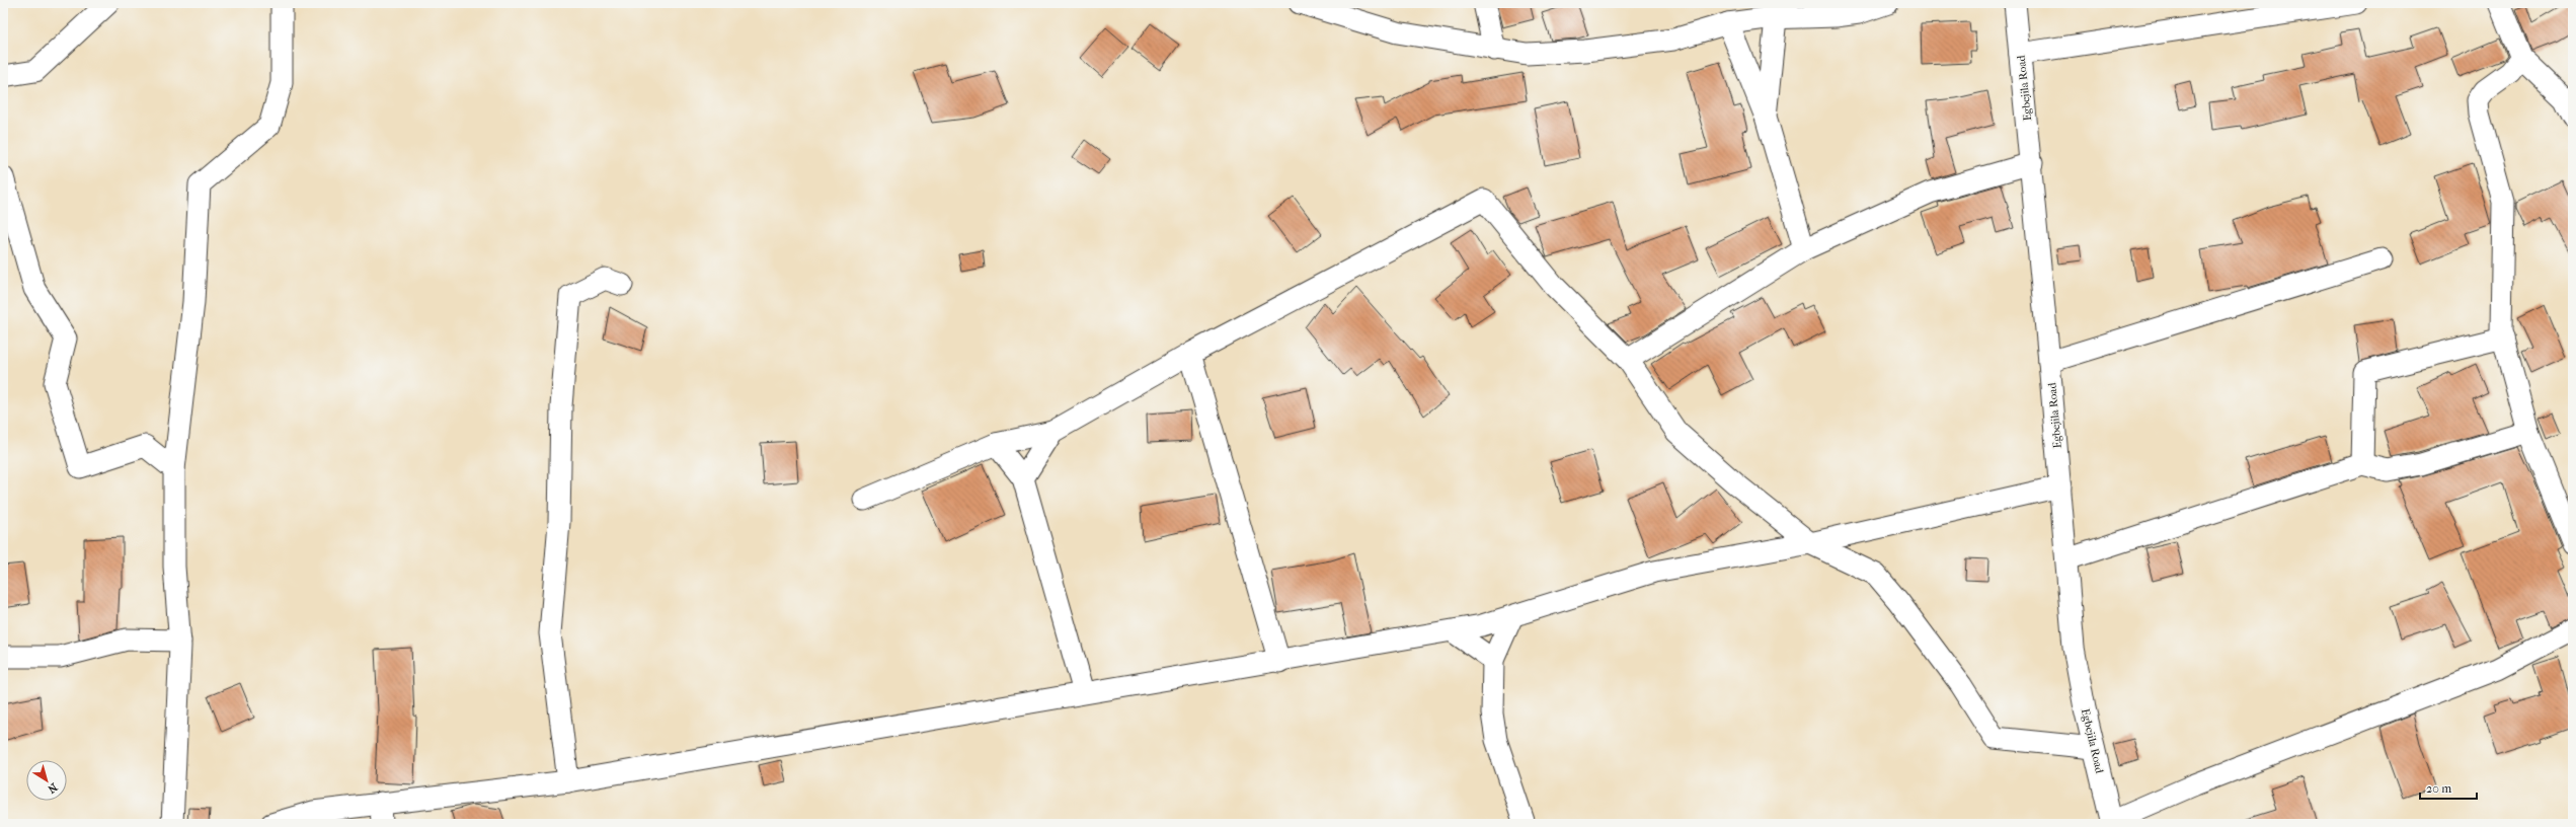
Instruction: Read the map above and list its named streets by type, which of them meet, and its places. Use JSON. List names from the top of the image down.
{
  "streets": {
    "street": ["Egbejila Road"]
  },
  "scale_bar": "20 m",
  "north": "bottom right"
}
